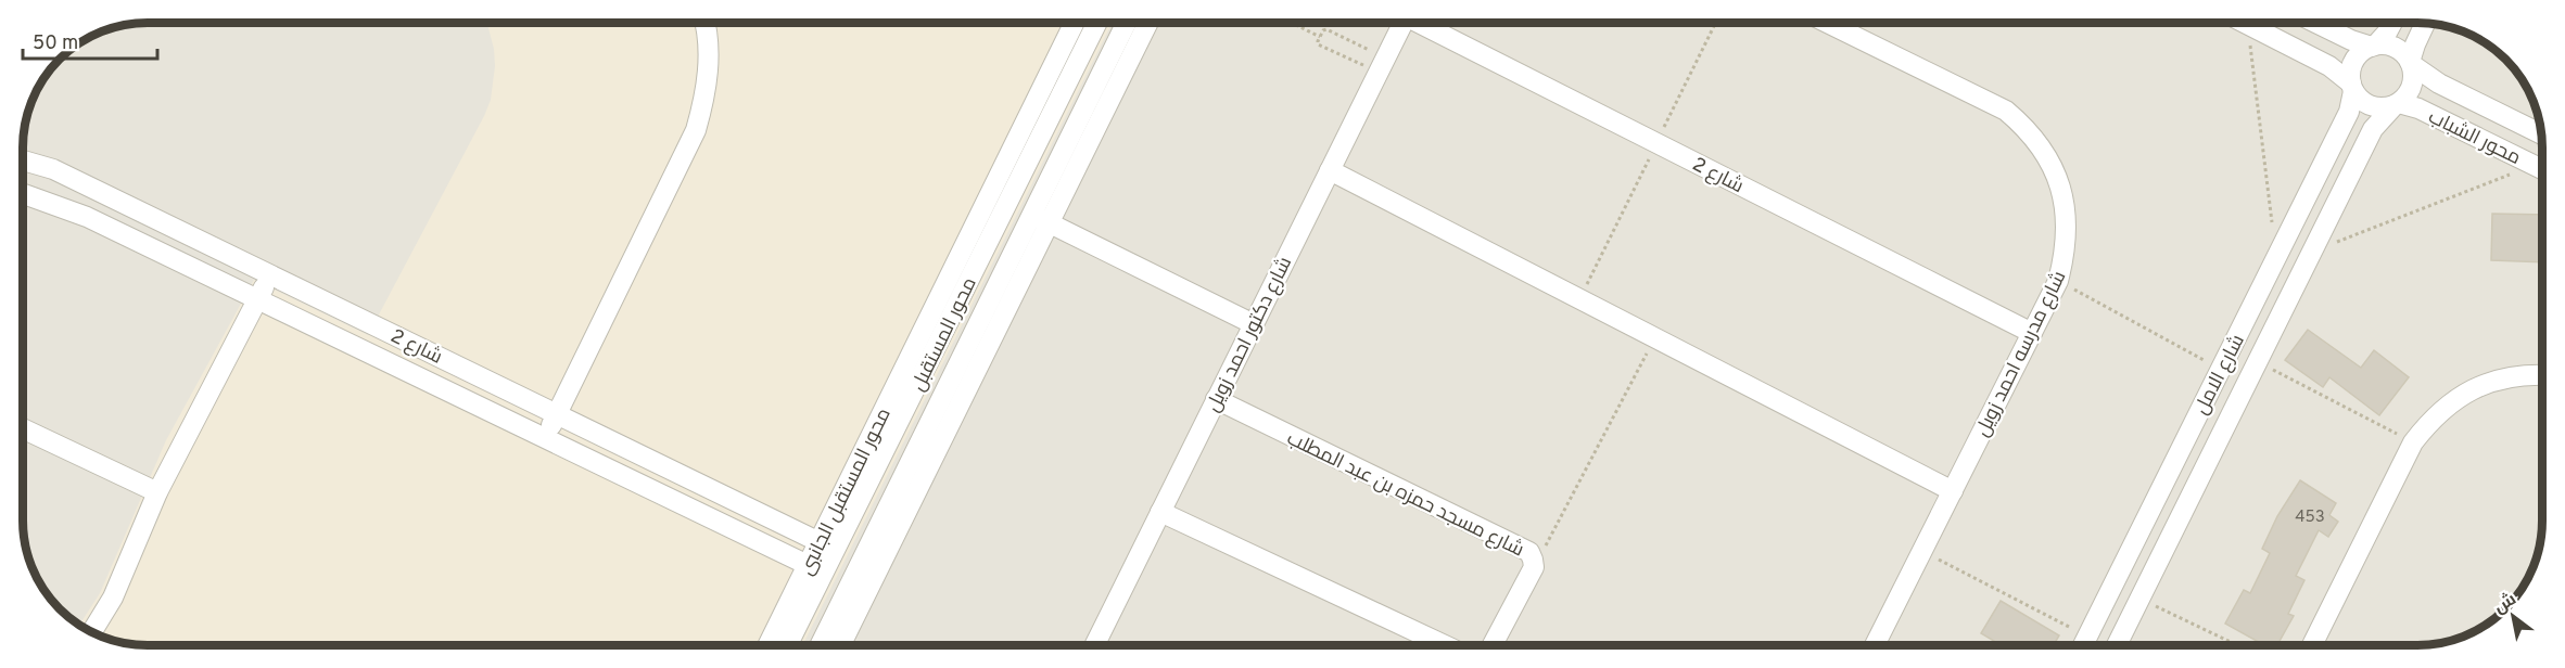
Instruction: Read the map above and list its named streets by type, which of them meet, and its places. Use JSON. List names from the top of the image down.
{
  "streets": {
    "street": [
      "محور الشباب",
      "شارع 2",
      "محور المستقبل",
      "شارع دكتور احمد زويل",
      "شارع مدرسه احمد زويل",
      "شارع الامل",
      "محور المستقبل الجانبى",
      "شارع مسجد حمزه بن عبد المطلب"
    ]
  },
  "crossings": [
    ["محور الشباب", "شارع الامل"],
    ["شارع 2", "شارع مدرسه احمد زويل"],
    ["شارع 2", "محور المستقبل الجانبى"],
    ["شارع دكتور احمد زويل", "شارع مسجد حمزه بن عبد المطلب"]
  ],
  "house_numbers": ["453"],
  "scale_bar": "50 m",
  "north": "top left"
}
